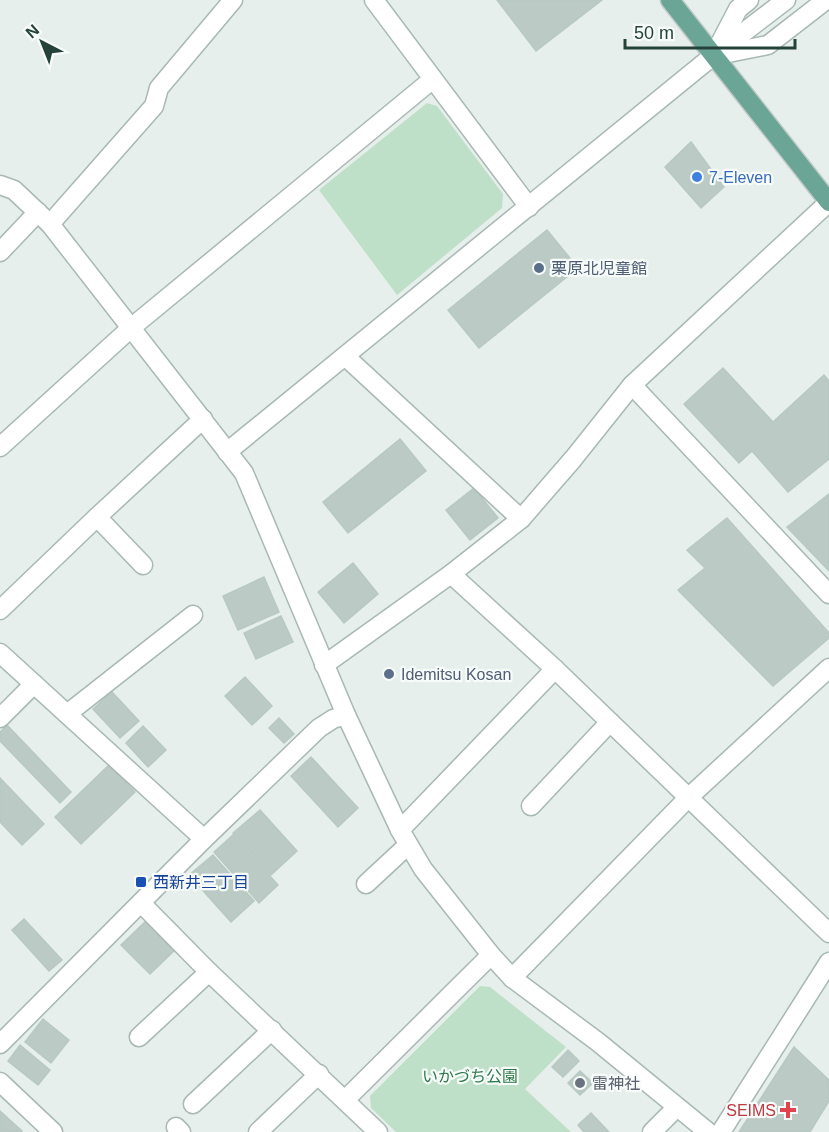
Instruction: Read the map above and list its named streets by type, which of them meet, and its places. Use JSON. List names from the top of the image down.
{
  "parks": ["いかづち公園"],
  "places": {
    "other": [
      "7-Eleven",
      "栗原北児童館",
      "Idemitsu Kosan",
      "雷神社"
    ],
    "transit": ["西新井三丁目"],
    "health": ["SEIMS"]
  },
  "scale_bar": "50 m",
  "north": "top left"
}
